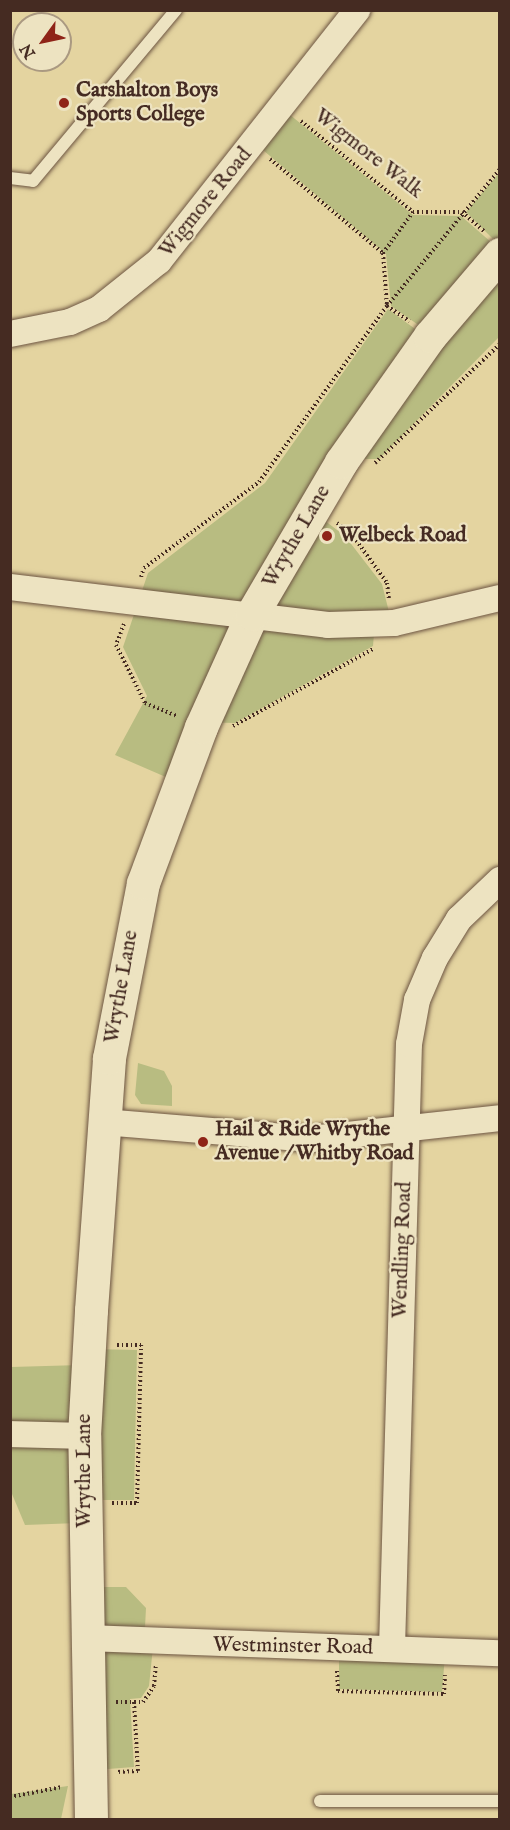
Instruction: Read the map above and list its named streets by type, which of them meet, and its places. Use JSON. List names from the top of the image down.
{
  "streets": {
    "main road": ["Wrythe Lane"],
    "street": ["Wigmore Road", "Wendling Road", "Westminster Road"],
    "path": ["Wigmore Walk"]
  },
  "crossings": [
    ["Wigmore Walk", "Wigmore Road"],
    ["Wrythe Lane", "Westminster Road"],
    ["Wendling Road", "Westminster Road"]
  ],
  "places": ["Carshalton Boys Sports College", "Welbeck Road", "Hail & Ride Wrythe Avenue / Whitby Road"],
  "north": "bottom left"
}
